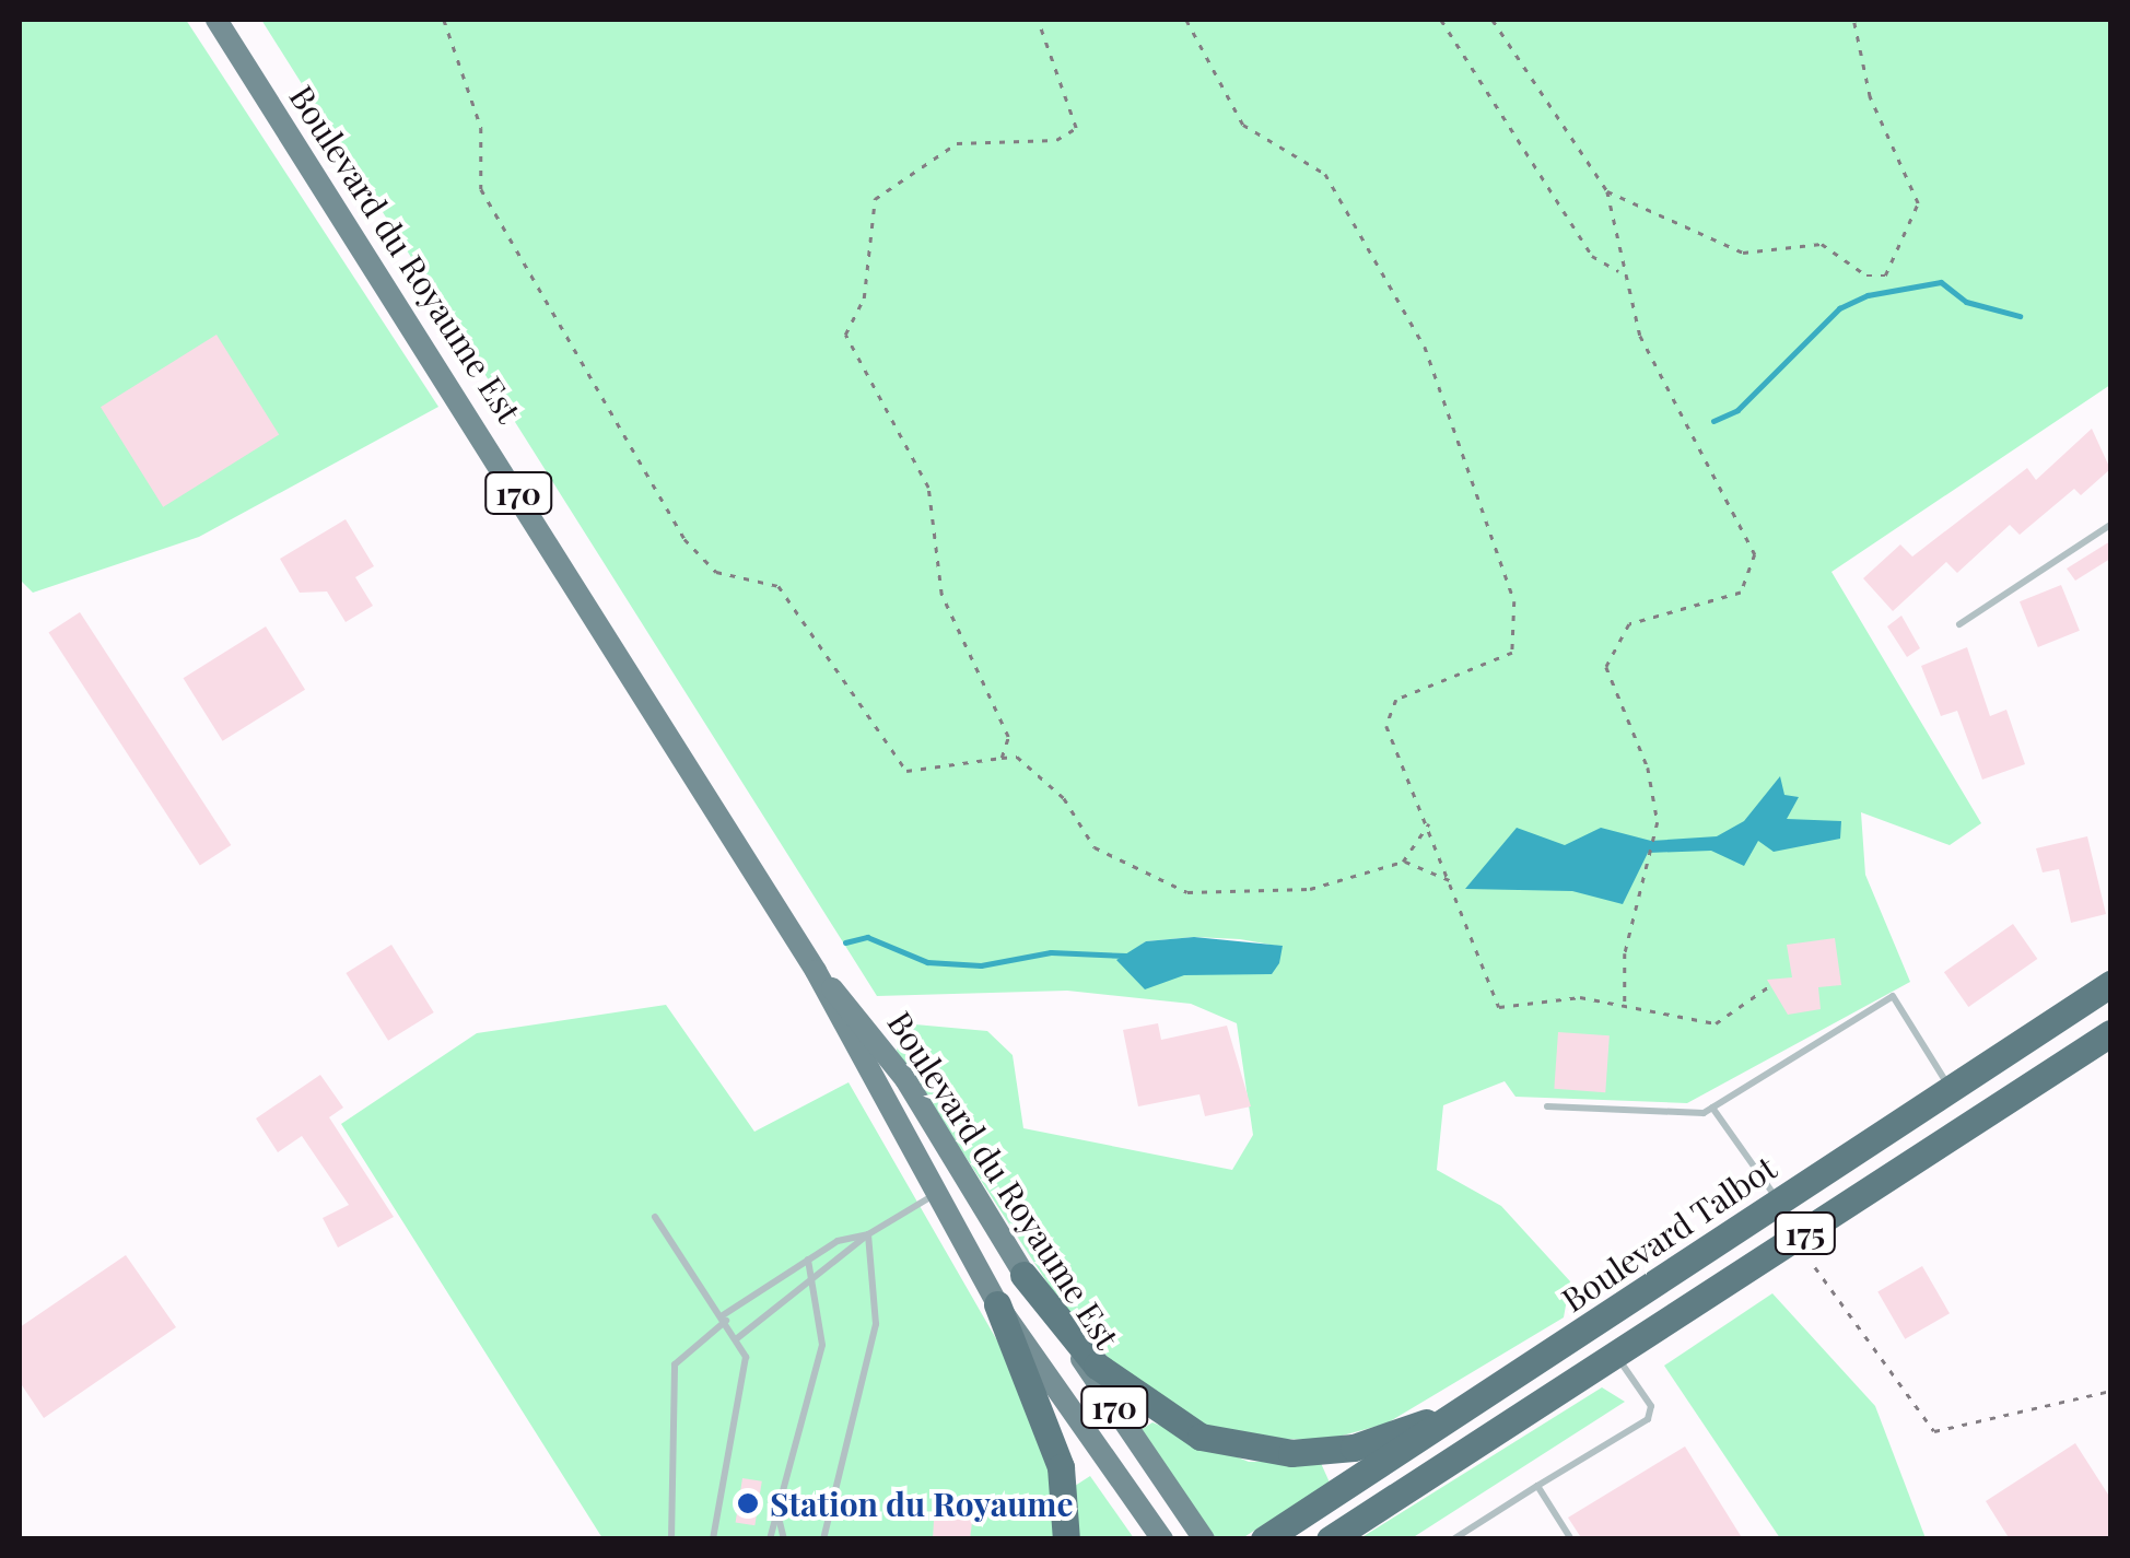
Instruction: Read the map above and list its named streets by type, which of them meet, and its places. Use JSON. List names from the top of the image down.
{
  "streets": {
    "highway": ["Boulevard Talbot", "175"],
    "main road": ["Boulevard du Royaume Est", "170"]
  },
  "places": ["Station du Royaume"]
}
